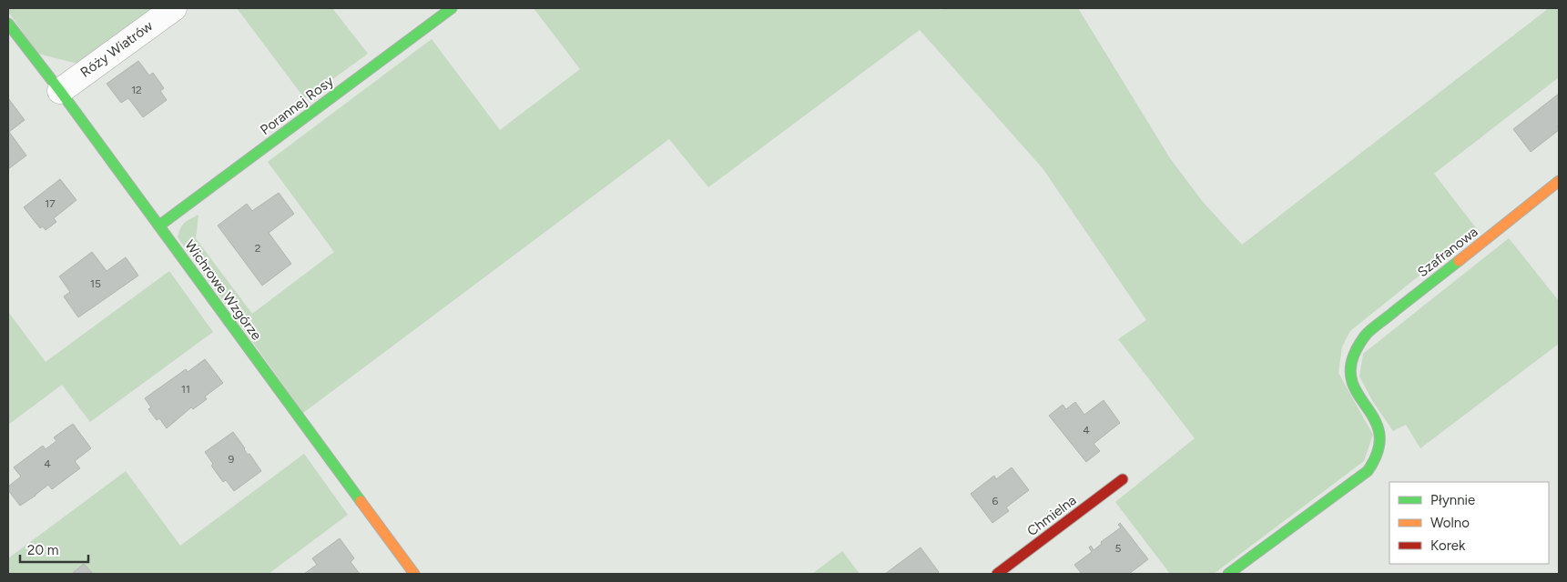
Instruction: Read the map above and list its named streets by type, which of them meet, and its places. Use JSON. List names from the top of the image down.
{
  "streets": {
    "street": [
      "Róży Wiatrów",
      "Porannej Rosy",
      "Szafranowa",
      "Wichrowe Wzgórze",
      "Chmielna"
    ]
  },
  "crossings": [
    ["Róży Wiatrów", "Wichrowe Wzgórze"],
    ["Porannej Rosy", "Wichrowe Wzgórze"]
  ],
  "house_numbers": [
    "12",
    "17",
    "2",
    "15",
    "11",
    "4",
    "9",
    "4",
    "6",
    "5"
  ],
  "legend": ["Płynnie", "Wolno", "Korek"],
  "scale_bar": "20 m"
}
